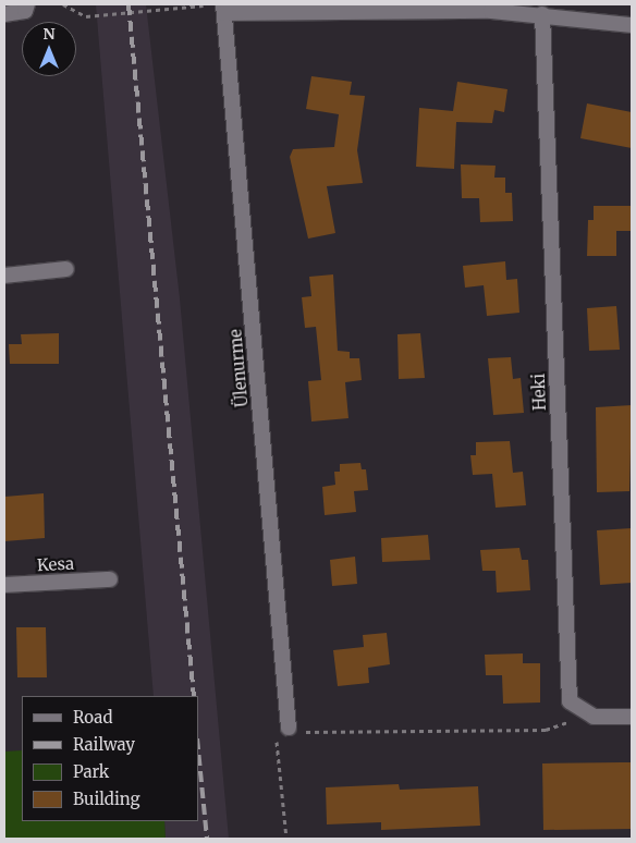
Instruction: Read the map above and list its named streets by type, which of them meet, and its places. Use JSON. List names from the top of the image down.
{
  "streets": {
    "street": ["Ülenurme", "Heki", "Kesa"]
  },
  "legend": [
    "Road",
    "Railway",
    "Park",
    "Building"
  ],
  "north": "top"
}
